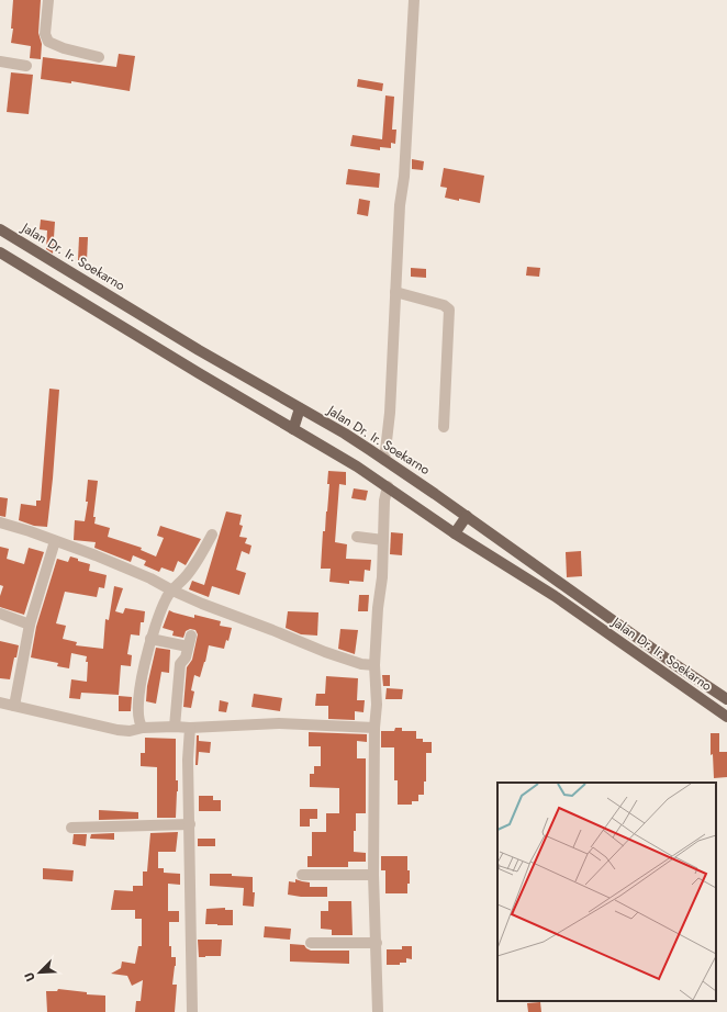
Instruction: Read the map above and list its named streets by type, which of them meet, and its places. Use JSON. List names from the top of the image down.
{
  "streets": {
    "main road": ["Jalan Dr. Ir. Soekarno"]
  },
  "north": "bottom left"
}
